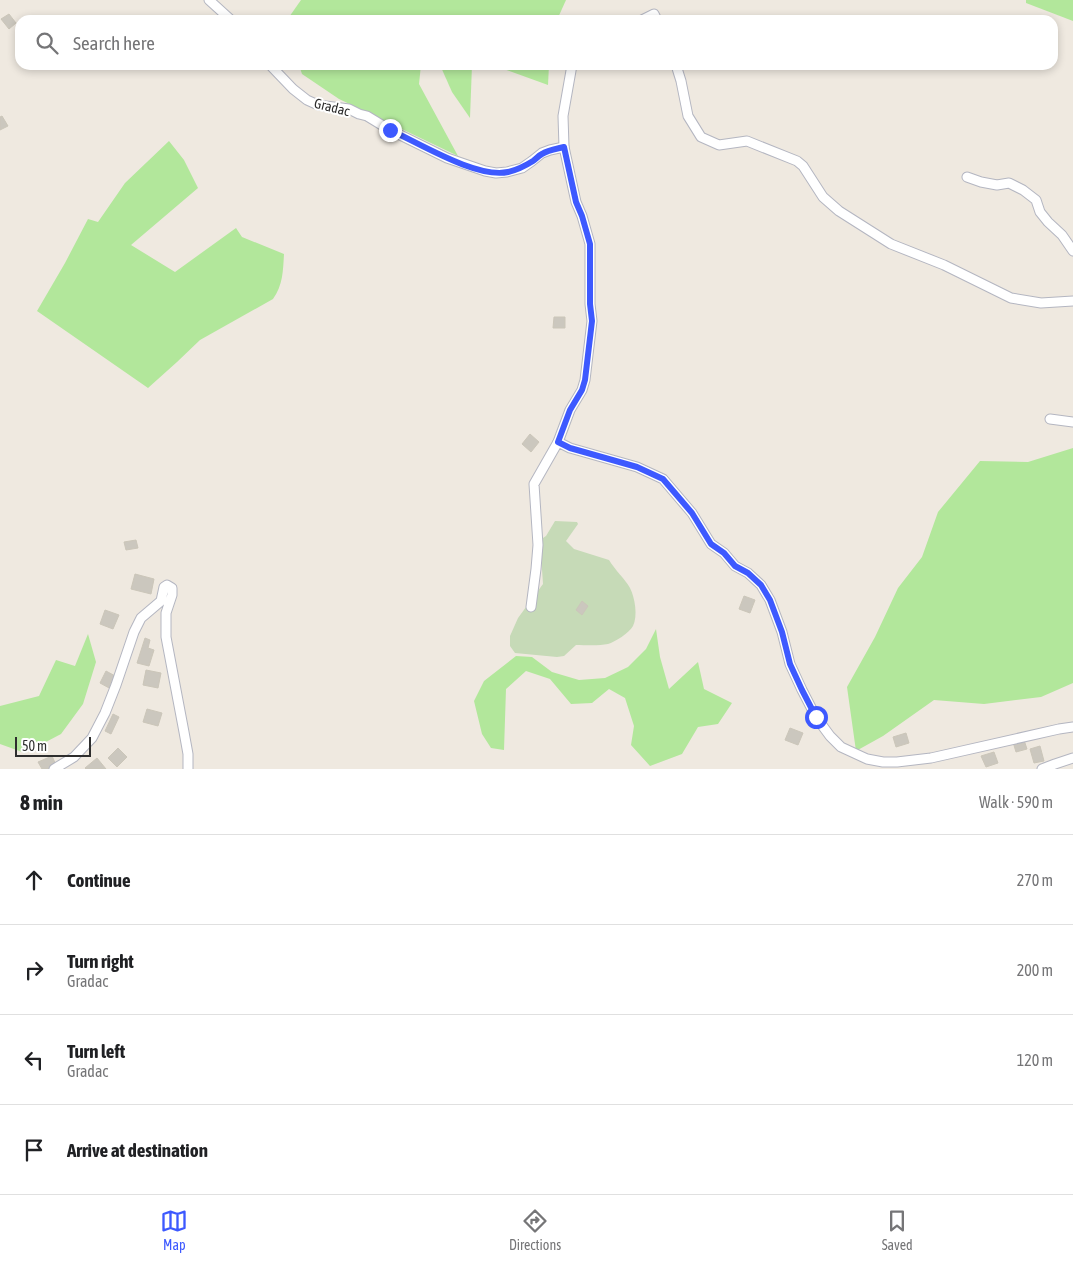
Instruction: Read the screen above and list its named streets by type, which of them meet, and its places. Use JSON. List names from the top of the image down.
{
  "streets": {
    "street": ["Gradac"]
  },
  "scale_bar": "50 m",
  "page": {
    "search": "Search here",
    "scale": "50 m",
    "heading": ["8 min", "Walk · 590 m"],
    "list": [
      ["Continue", "270 m"],
      ["Turn right", "Gradac", "200 m"],
      ["Turn left", "Gradac", "120 m"],
      "Arrive at destination"
    ],
    "nav": ["Map", "Directions", "Saved"]
  }
}
